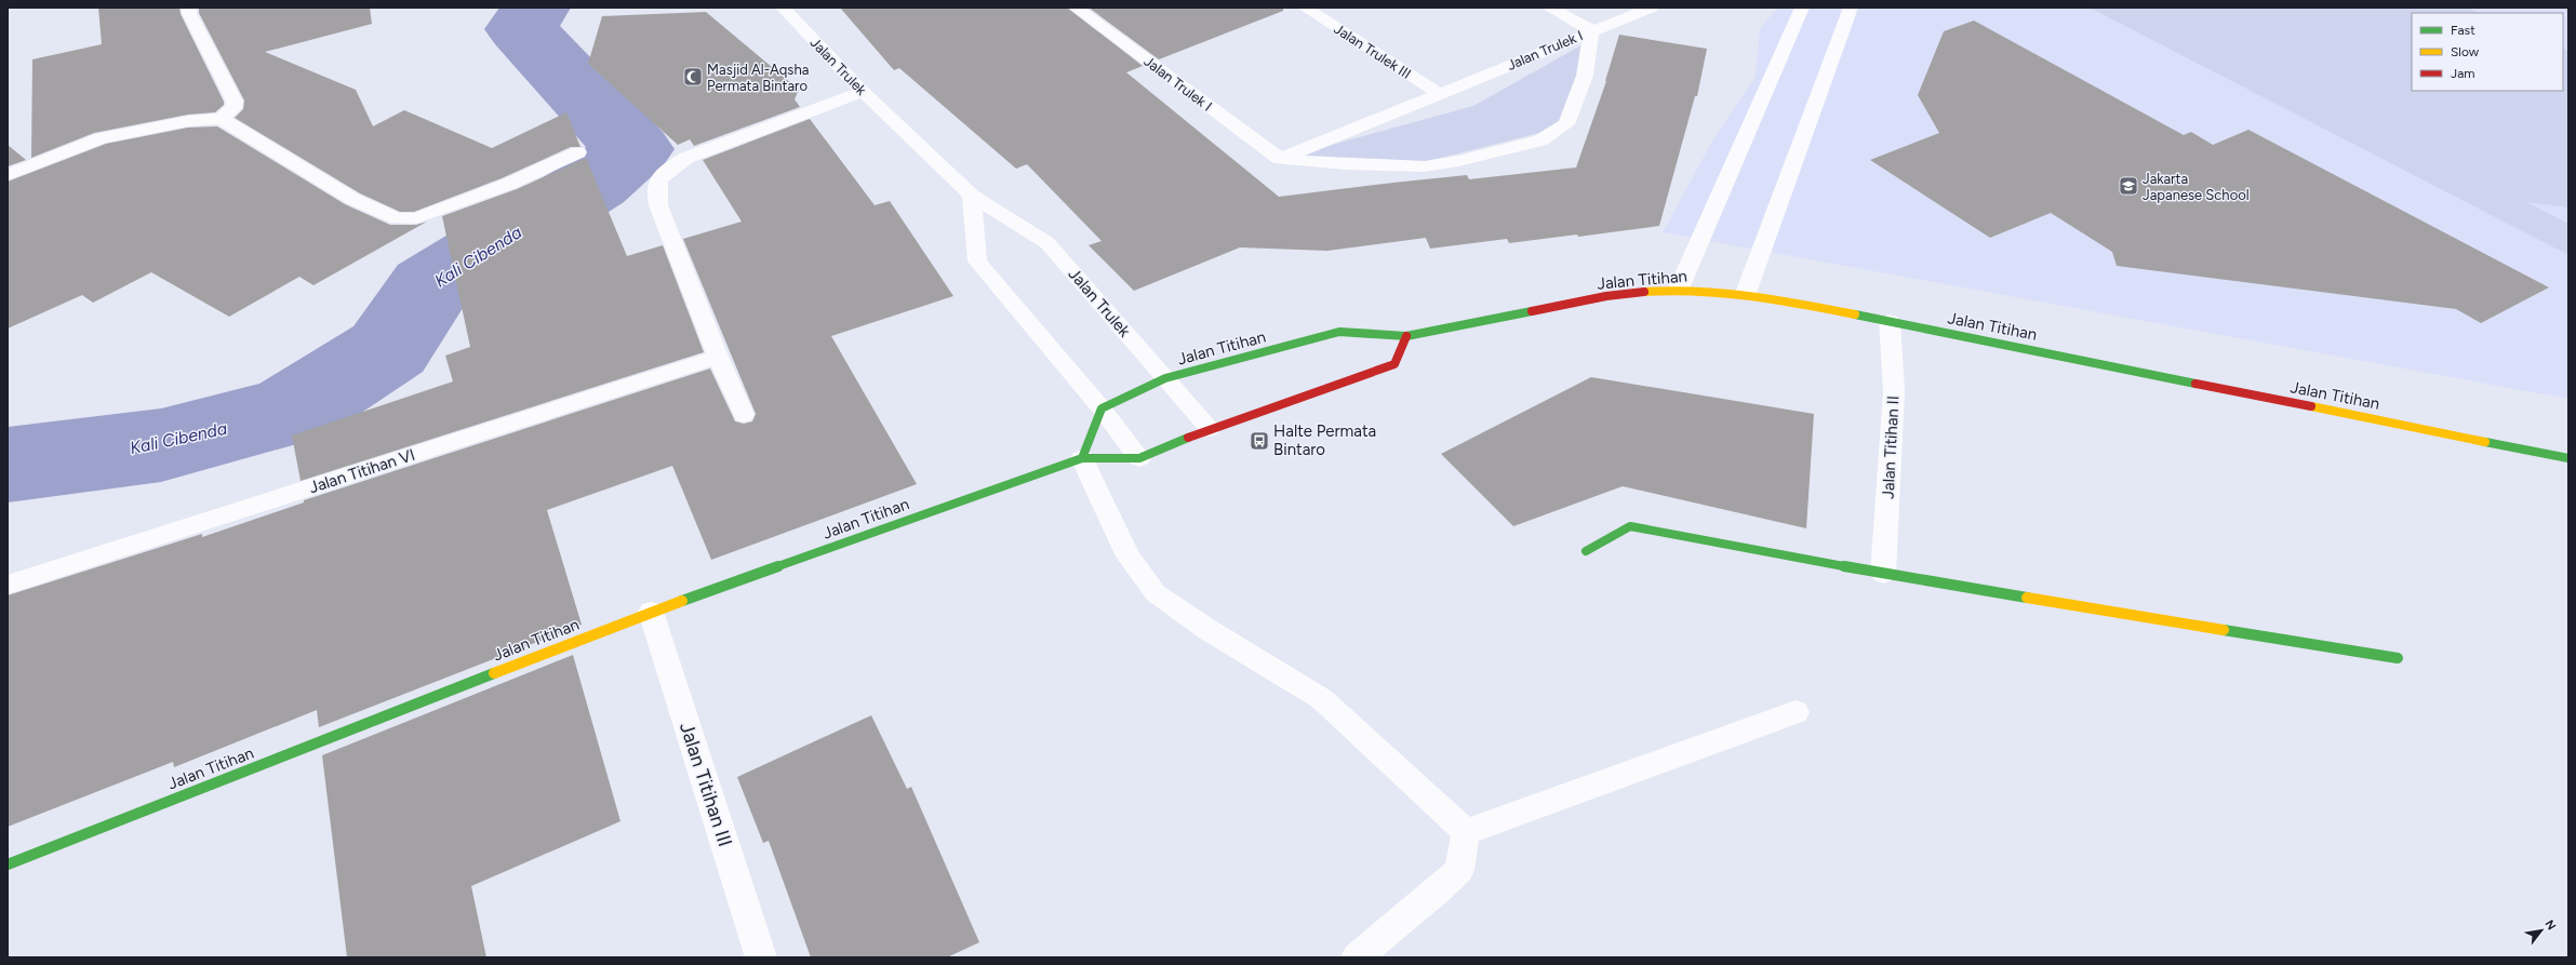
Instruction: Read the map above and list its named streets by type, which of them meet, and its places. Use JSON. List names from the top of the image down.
{
  "streets": {
    "street": [
      "Jalan Trulek I",
      "Jalan Trulek III",
      "Jalan Trulek",
      "Jalan Titihan",
      "Jalan Titihan II",
      "Jalan Titihan VI",
      "Jalan Titihan III"
    ]
  },
  "crossings": [
    ["Jalan Trulek I", "Jalan Trulek III"],
    ["Jalan Trulek", "Jalan Titihan"],
    ["Jalan Titihan", "Jalan Titihan II"],
    ["Jalan Titihan", "Jalan Titihan III"]
  ],
  "water": ["Kali Cibenda"],
  "places": {
    "mosque": ["Masjid Al-Aqsha Permata Bintaro"],
    "school or university": ["Jakarta Japanese School"],
    "bus stop": ["Halte Permata Bintaro"]
  },
  "legend": ["Fast", "Slow", "Jam"],
  "north": "top right"
}
